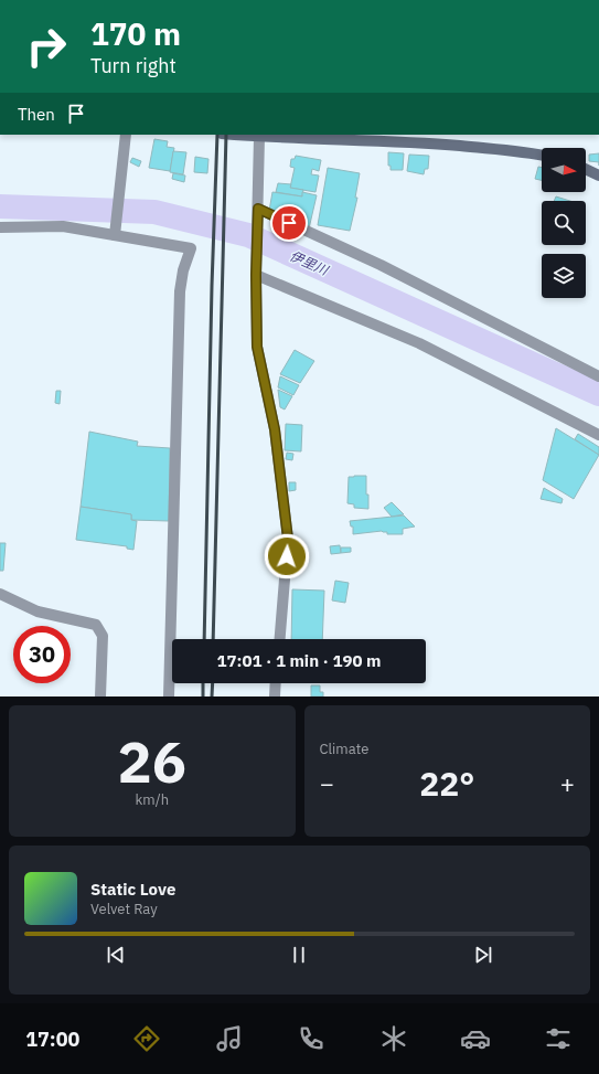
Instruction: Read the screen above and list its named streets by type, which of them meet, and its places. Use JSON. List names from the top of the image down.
{
  "water": ["伊里川"],
  "north": "right",
  "page": {
    "turn": ["170 m", "Turn right"],
    "then": "Then",
    "limit": "30",
    "trip": "17:01 · 1 min · 190 m",
    "tile": [
      ["26", "km/h"],
      "Climate"
    ],
    "heat": ["−", "22°", "+"],
    "song": ["Static Love", "Velvet Ray"],
    "tabs": "17:00"
  }
}
